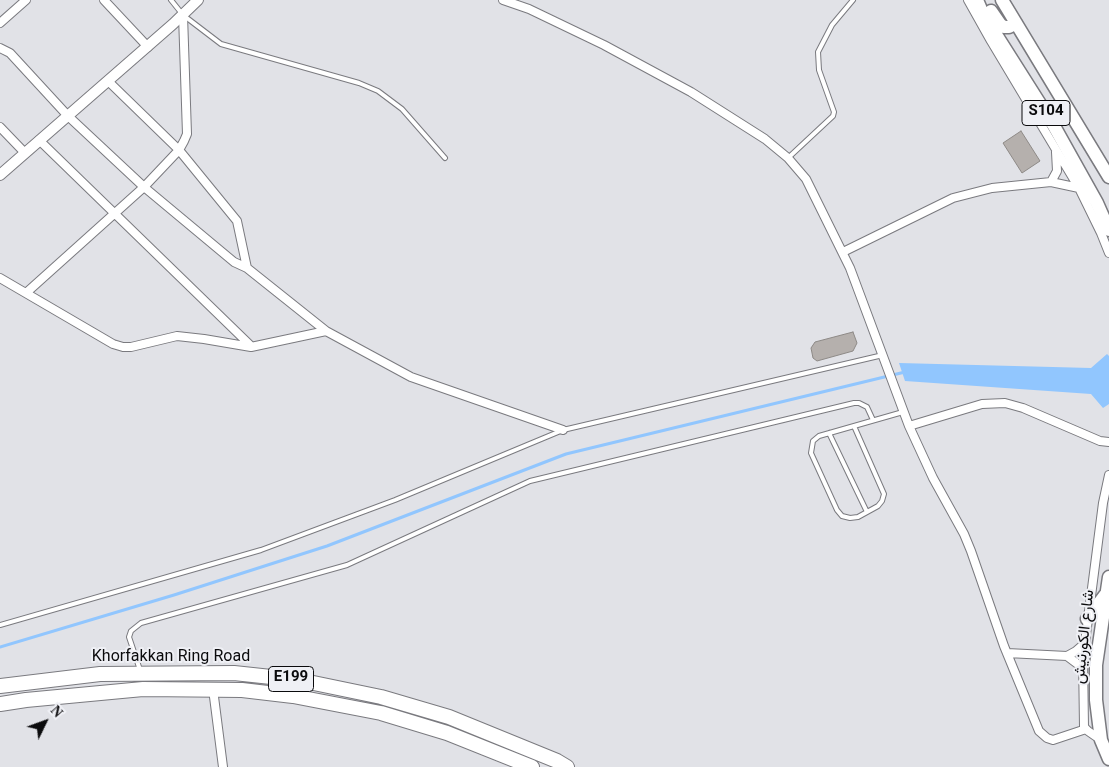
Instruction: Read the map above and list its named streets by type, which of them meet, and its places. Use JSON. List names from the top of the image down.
{
  "streets": {
    "highway": ["Khorfakkan Ring Road", "E199"],
    "main road": ["S104", "شارع الكورنيش"]
  },
  "north": "top right"
}
